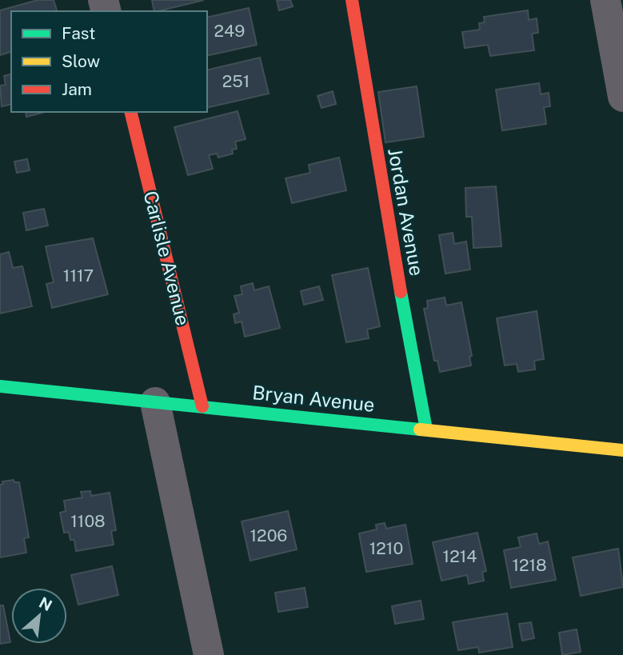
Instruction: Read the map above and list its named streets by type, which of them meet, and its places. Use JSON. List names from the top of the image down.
{
  "streets": {
    "street": ["Jordan Avenue", "Carlisle Avenue", "Bryan Avenue"]
  },
  "crossings": [
    ["Jordan Avenue", "Bryan Avenue"],
    ["Carlisle Avenue", "Bryan Avenue"]
  ],
  "house_numbers": [
    "249",
    "251",
    "1117",
    "1108",
    "1206",
    "1210",
    "1214",
    "1218"
  ],
  "legend": ["Fast", "Slow", "Jam"],
  "north": "top right"
}
